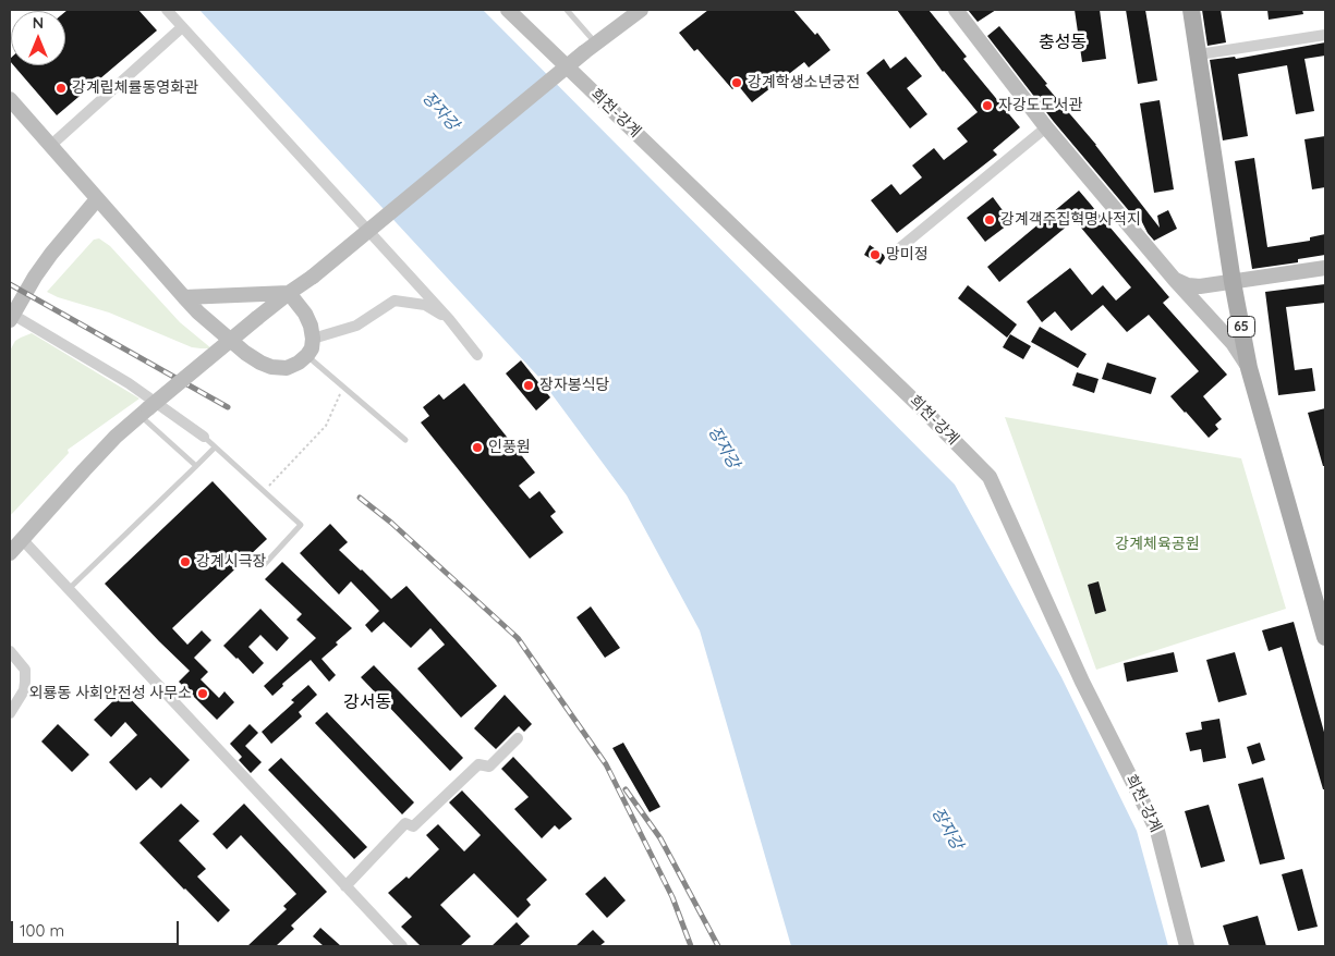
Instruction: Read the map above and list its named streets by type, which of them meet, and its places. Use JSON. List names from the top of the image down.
{
  "streets": {
    "main road": ["희천-강계", "65"]
  },
  "districts": ["충성동", "강서동"],
  "water": ["장자강"],
  "parks": ["강계체육공원"],
  "places": [
    "강계학생소년궁전",
    "강계립체률동영화관",
    "자강도도서관",
    "강계객주집혁명사적지",
    "망미정",
    "장자봉식당",
    "인풍원",
    "강계시극장",
    "외룡동 사회안전성 사무소"
  ],
  "scale_bar": "100 m",
  "north": "top"
}
